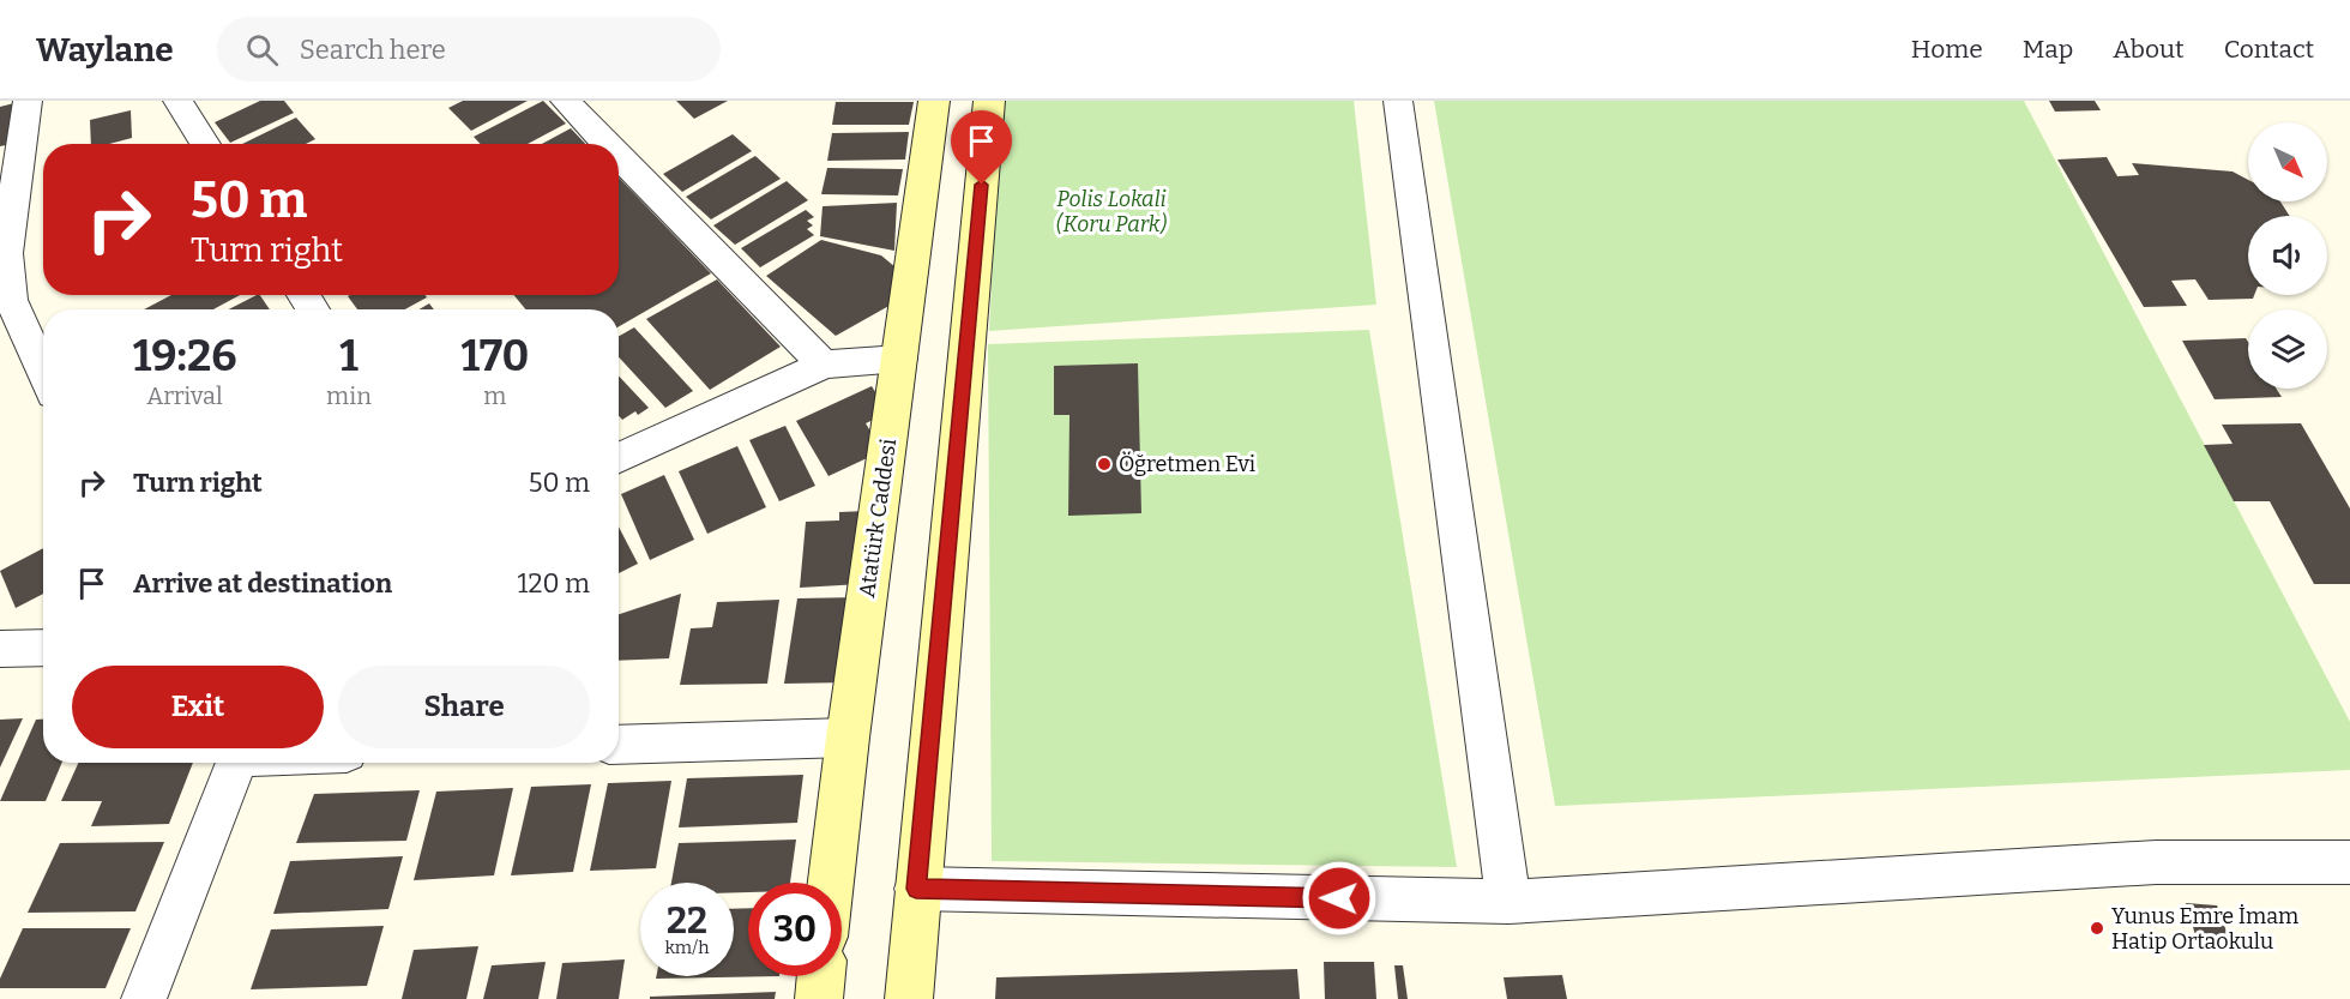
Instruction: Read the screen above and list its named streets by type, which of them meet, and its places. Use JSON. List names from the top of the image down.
{
  "streets": {
    "main road": ["Atatürk Caddesi"]
  },
  "parks": ["Polis Lokali (Koru Park)"],
  "places": ["Öğretmen Evi", "Yunus Emre İmam Hatip Ortaokulu"],
  "north": "bottom right",
  "page": {
    "header": "Waylane",
    "search": "Search here",
    "nav": [
      "Home",
      "Map",
      "About",
      "Contact"
    ],
    "turn": ["50 m", "Turn right"],
    "eta": [
      "19:26",
      "Arrival",
      "1",
      "min",
      "170",
      "m"
    ],
    "list": [
      {
        "name": "Turn right",
        "value": "50 m"
      },
      {
        "name": "Arrive at destination",
        "value": "120 m"
      }
    ],
    "buttons": ["Exit", "Share"],
    "speed": "22 km/h",
    "limit": "30"
  }
}
